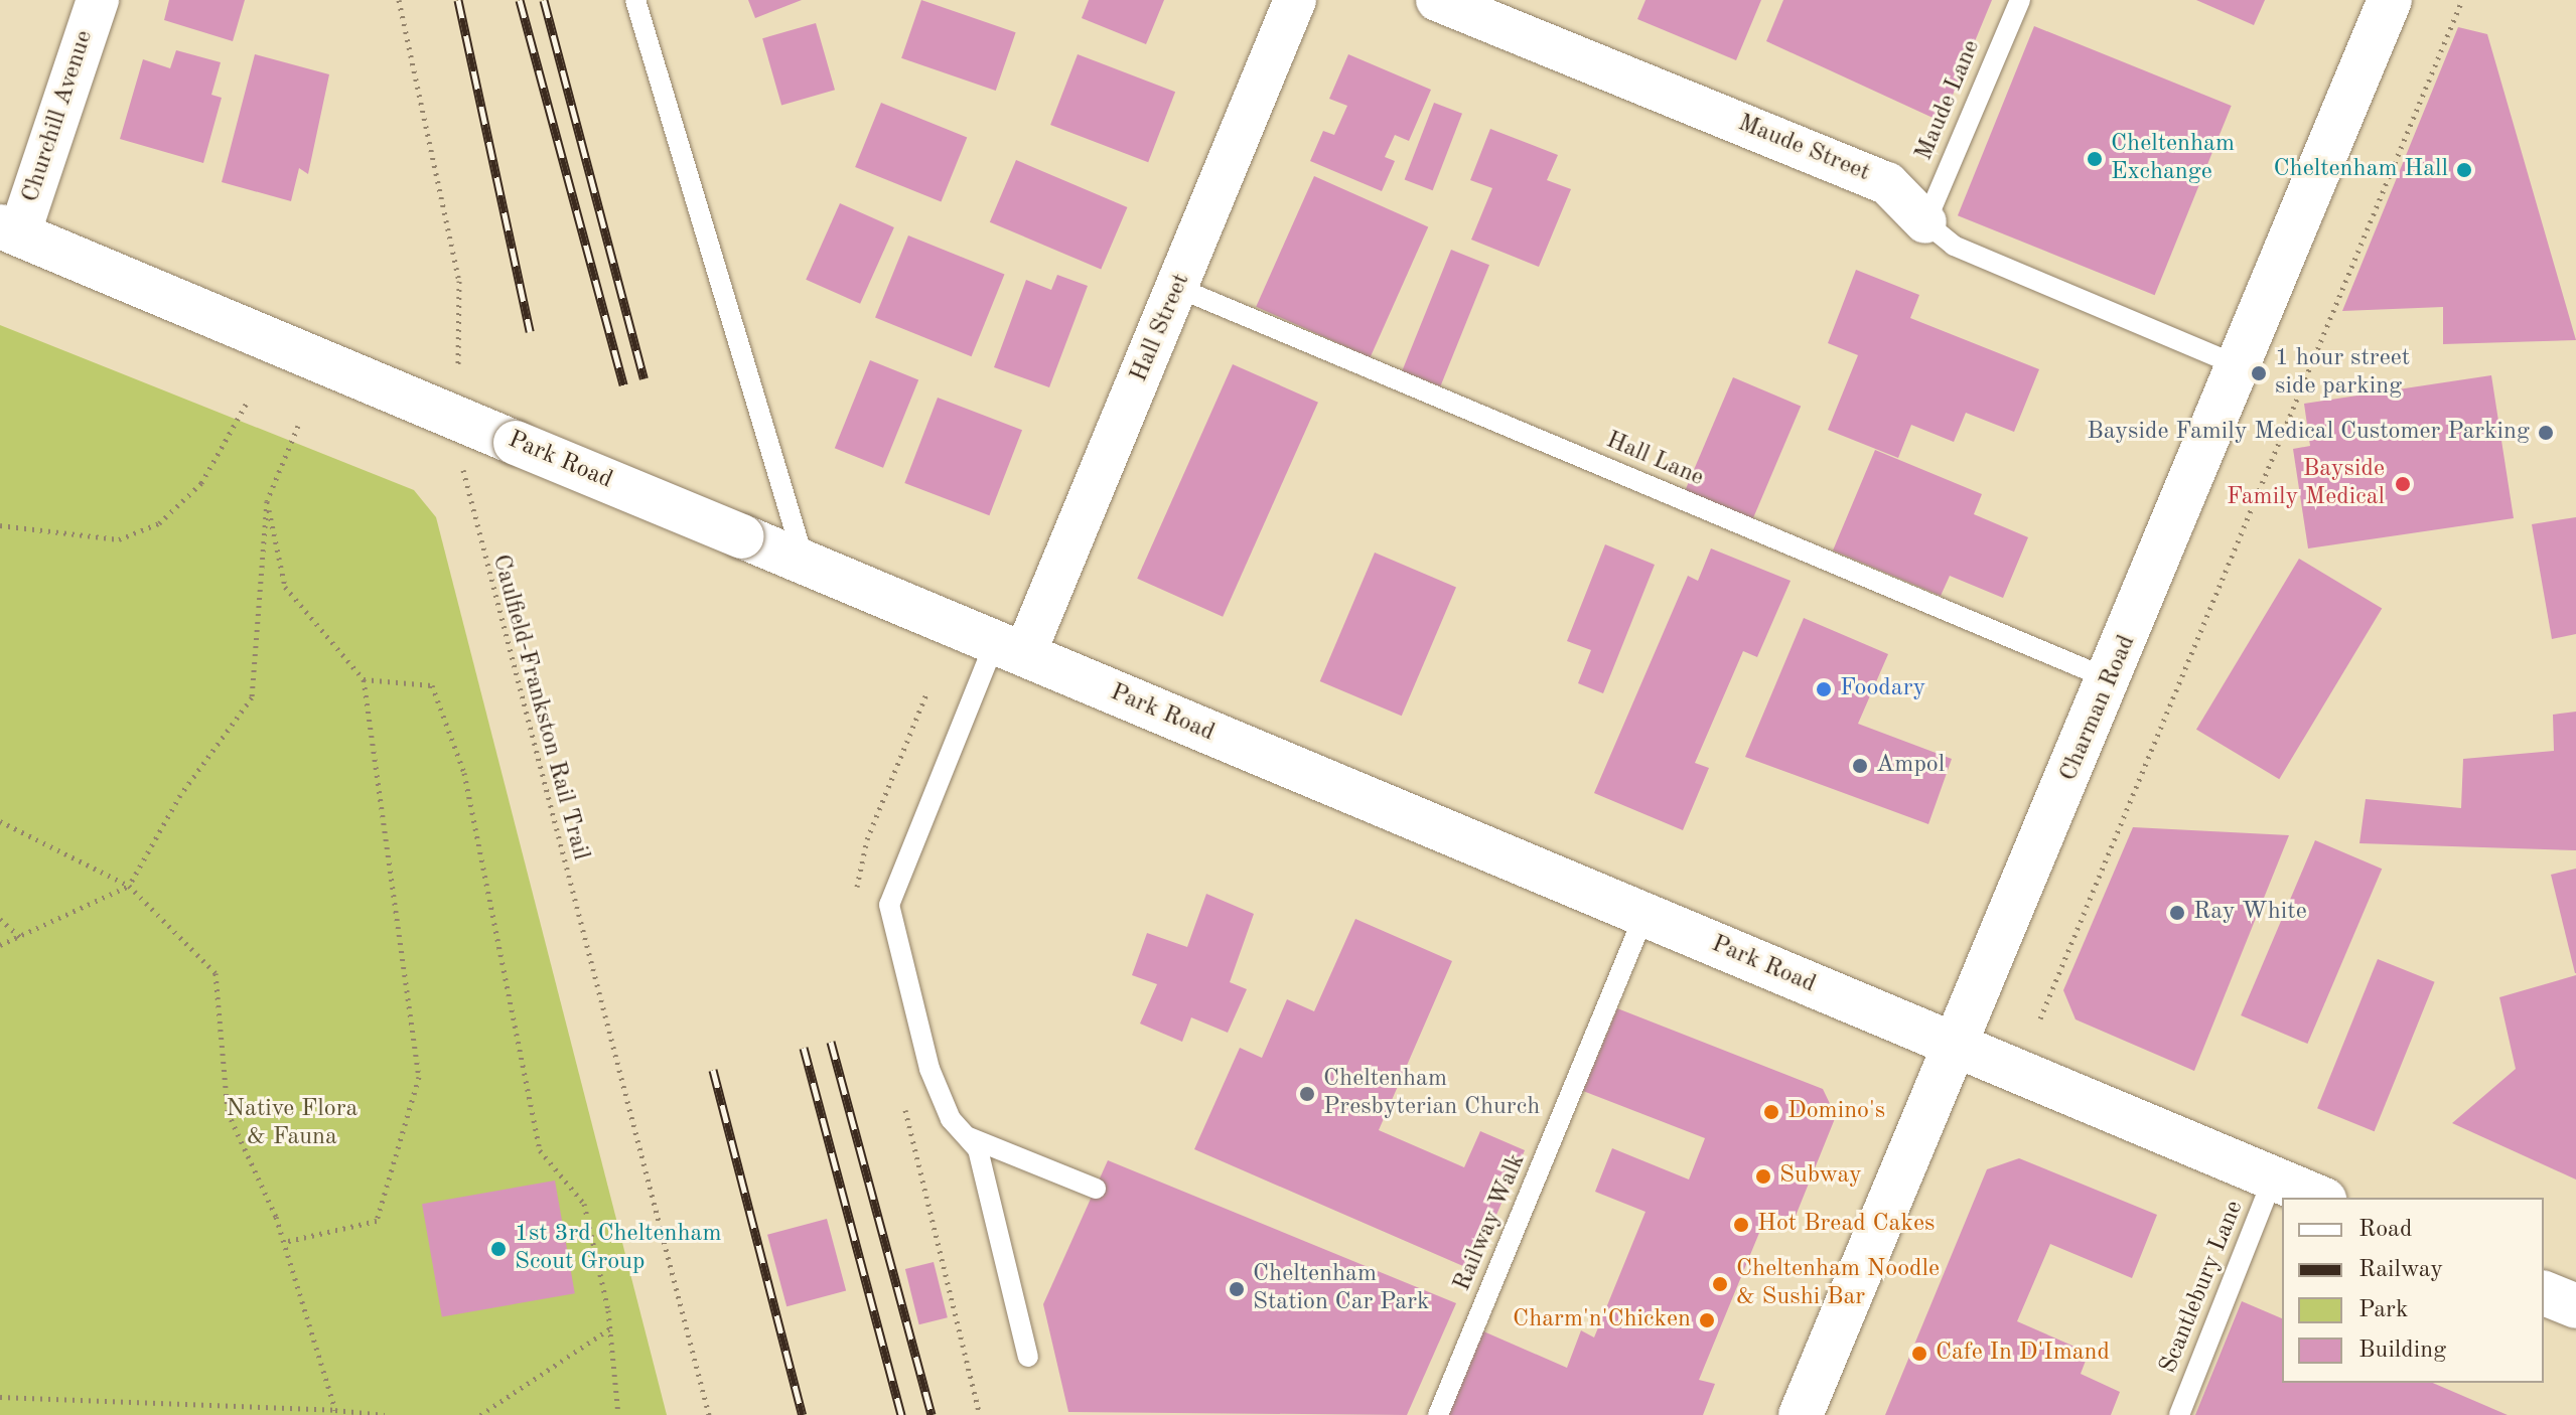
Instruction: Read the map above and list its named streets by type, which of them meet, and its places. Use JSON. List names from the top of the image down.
{
  "streets": {
    "street": [
      "Churchill Avenue",
      "Maude Street",
      "Hall Street",
      "Park Road",
      "Charman Road"
    ],
    "lane": [
      "Maude Lane",
      "Hall Lane",
      "Railway Walk",
      "Scantlebury Lane"
    ],
    "path": ["Caulfield-Frankston Rail Trail"]
  },
  "crossings": [
    ["Maude Lane", "Maude Street"],
    ["Churchill Avenue", "Park Road"],
    ["Maude Street", "Charman Road"],
    ["Hall Street", "Hall Lane"],
    ["Hall Street", "Park Road"],
    ["Hall Lane", "Charman Road"],
    ["Park Road", "Caulfield-Frankston Rail Trail"],
    ["Park Road", "Charman Road"],
    ["Park Road", "Railway Walk"],
    ["Park Road", "Scantlebury Lane"]
  ],
  "parks": ["Native Flora & Fauna"],
  "places": [
    "Cheltenham Exchange",
    "Cheltenham Hall",
    "1 hour street side parking",
    "Bayside Family Medical Customer Parking",
    "Bayside Family Medical",
    "Foodary",
    "Ampol",
    "Ray White",
    "Cheltenham Presbyterian Church",
    "Domino's",
    "Subway",
    "Hot Bread Cakes",
    "1st 3rd Cheltenham Scout Group",
    "Cheltenham Noodle & Sushi Bar",
    "Cheltenham Station Car Park",
    "Charm'n'Chicken",
    "Cafe In D'Imand"
  ],
  "legend": [
    "Road",
    "Railway",
    "Park",
    "Building"
  ]
}
